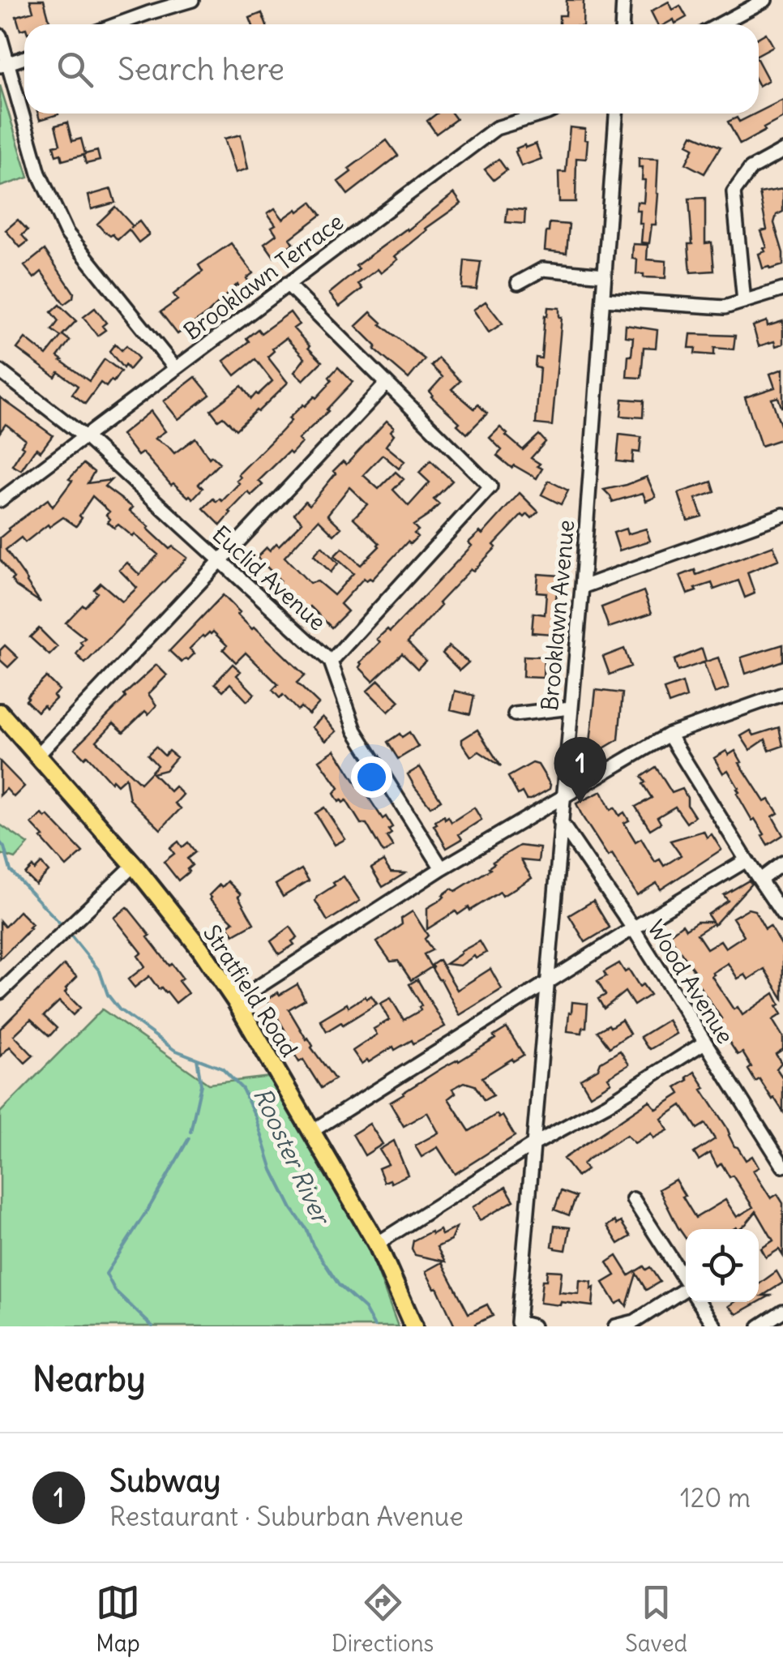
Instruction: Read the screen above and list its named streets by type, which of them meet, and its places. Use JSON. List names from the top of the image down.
{
  "streets": {
    "main road": ["Stratfield Road"],
    "street": [
      "Brooklawn Terrace",
      "Euclid Avenue",
      "Brooklawn Avenue",
      "Wood Avenue"
    ]
  },
  "crossings": [
    ["Brooklawn Terrace", "Euclid Avenue"],
    ["Brooklawn Avenue", "Wood Avenue"]
  ],
  "water": ["Rooster River"],
  "page": {
    "search": "Search here",
    "pins": "1",
    "heading": "Nearby",
    "list": [
      {
        "mark": "1",
        "name": "Subway",
        "note": "Restaurant · Suburban Avenue",
        "value": "120 m"
      }
    ],
    "nav": ["Map", "Directions", "Saved"]
  }
}
